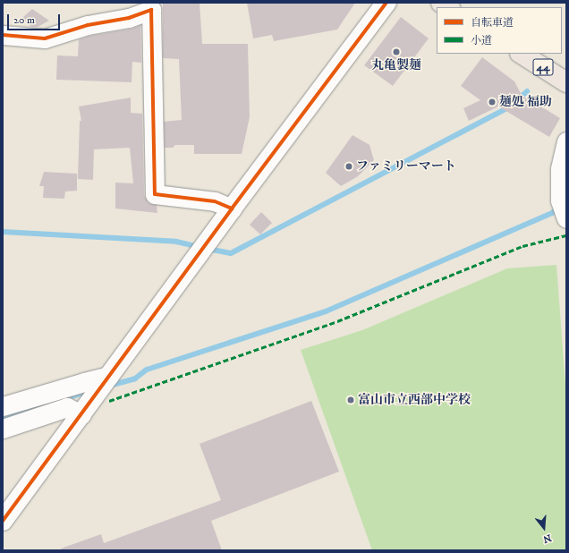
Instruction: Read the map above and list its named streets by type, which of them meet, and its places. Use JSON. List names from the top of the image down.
{
  "streets": {
    "main road": ["44"]
  },
  "places": [
    "丸亀製麺",
    "麺処 福助",
    "ファミリーマート",
    "富山市立西部中学校"
  ],
  "legend": ["自転車道", "小道"],
  "scale_bar": "20 m",
  "north": "bottom"
}
